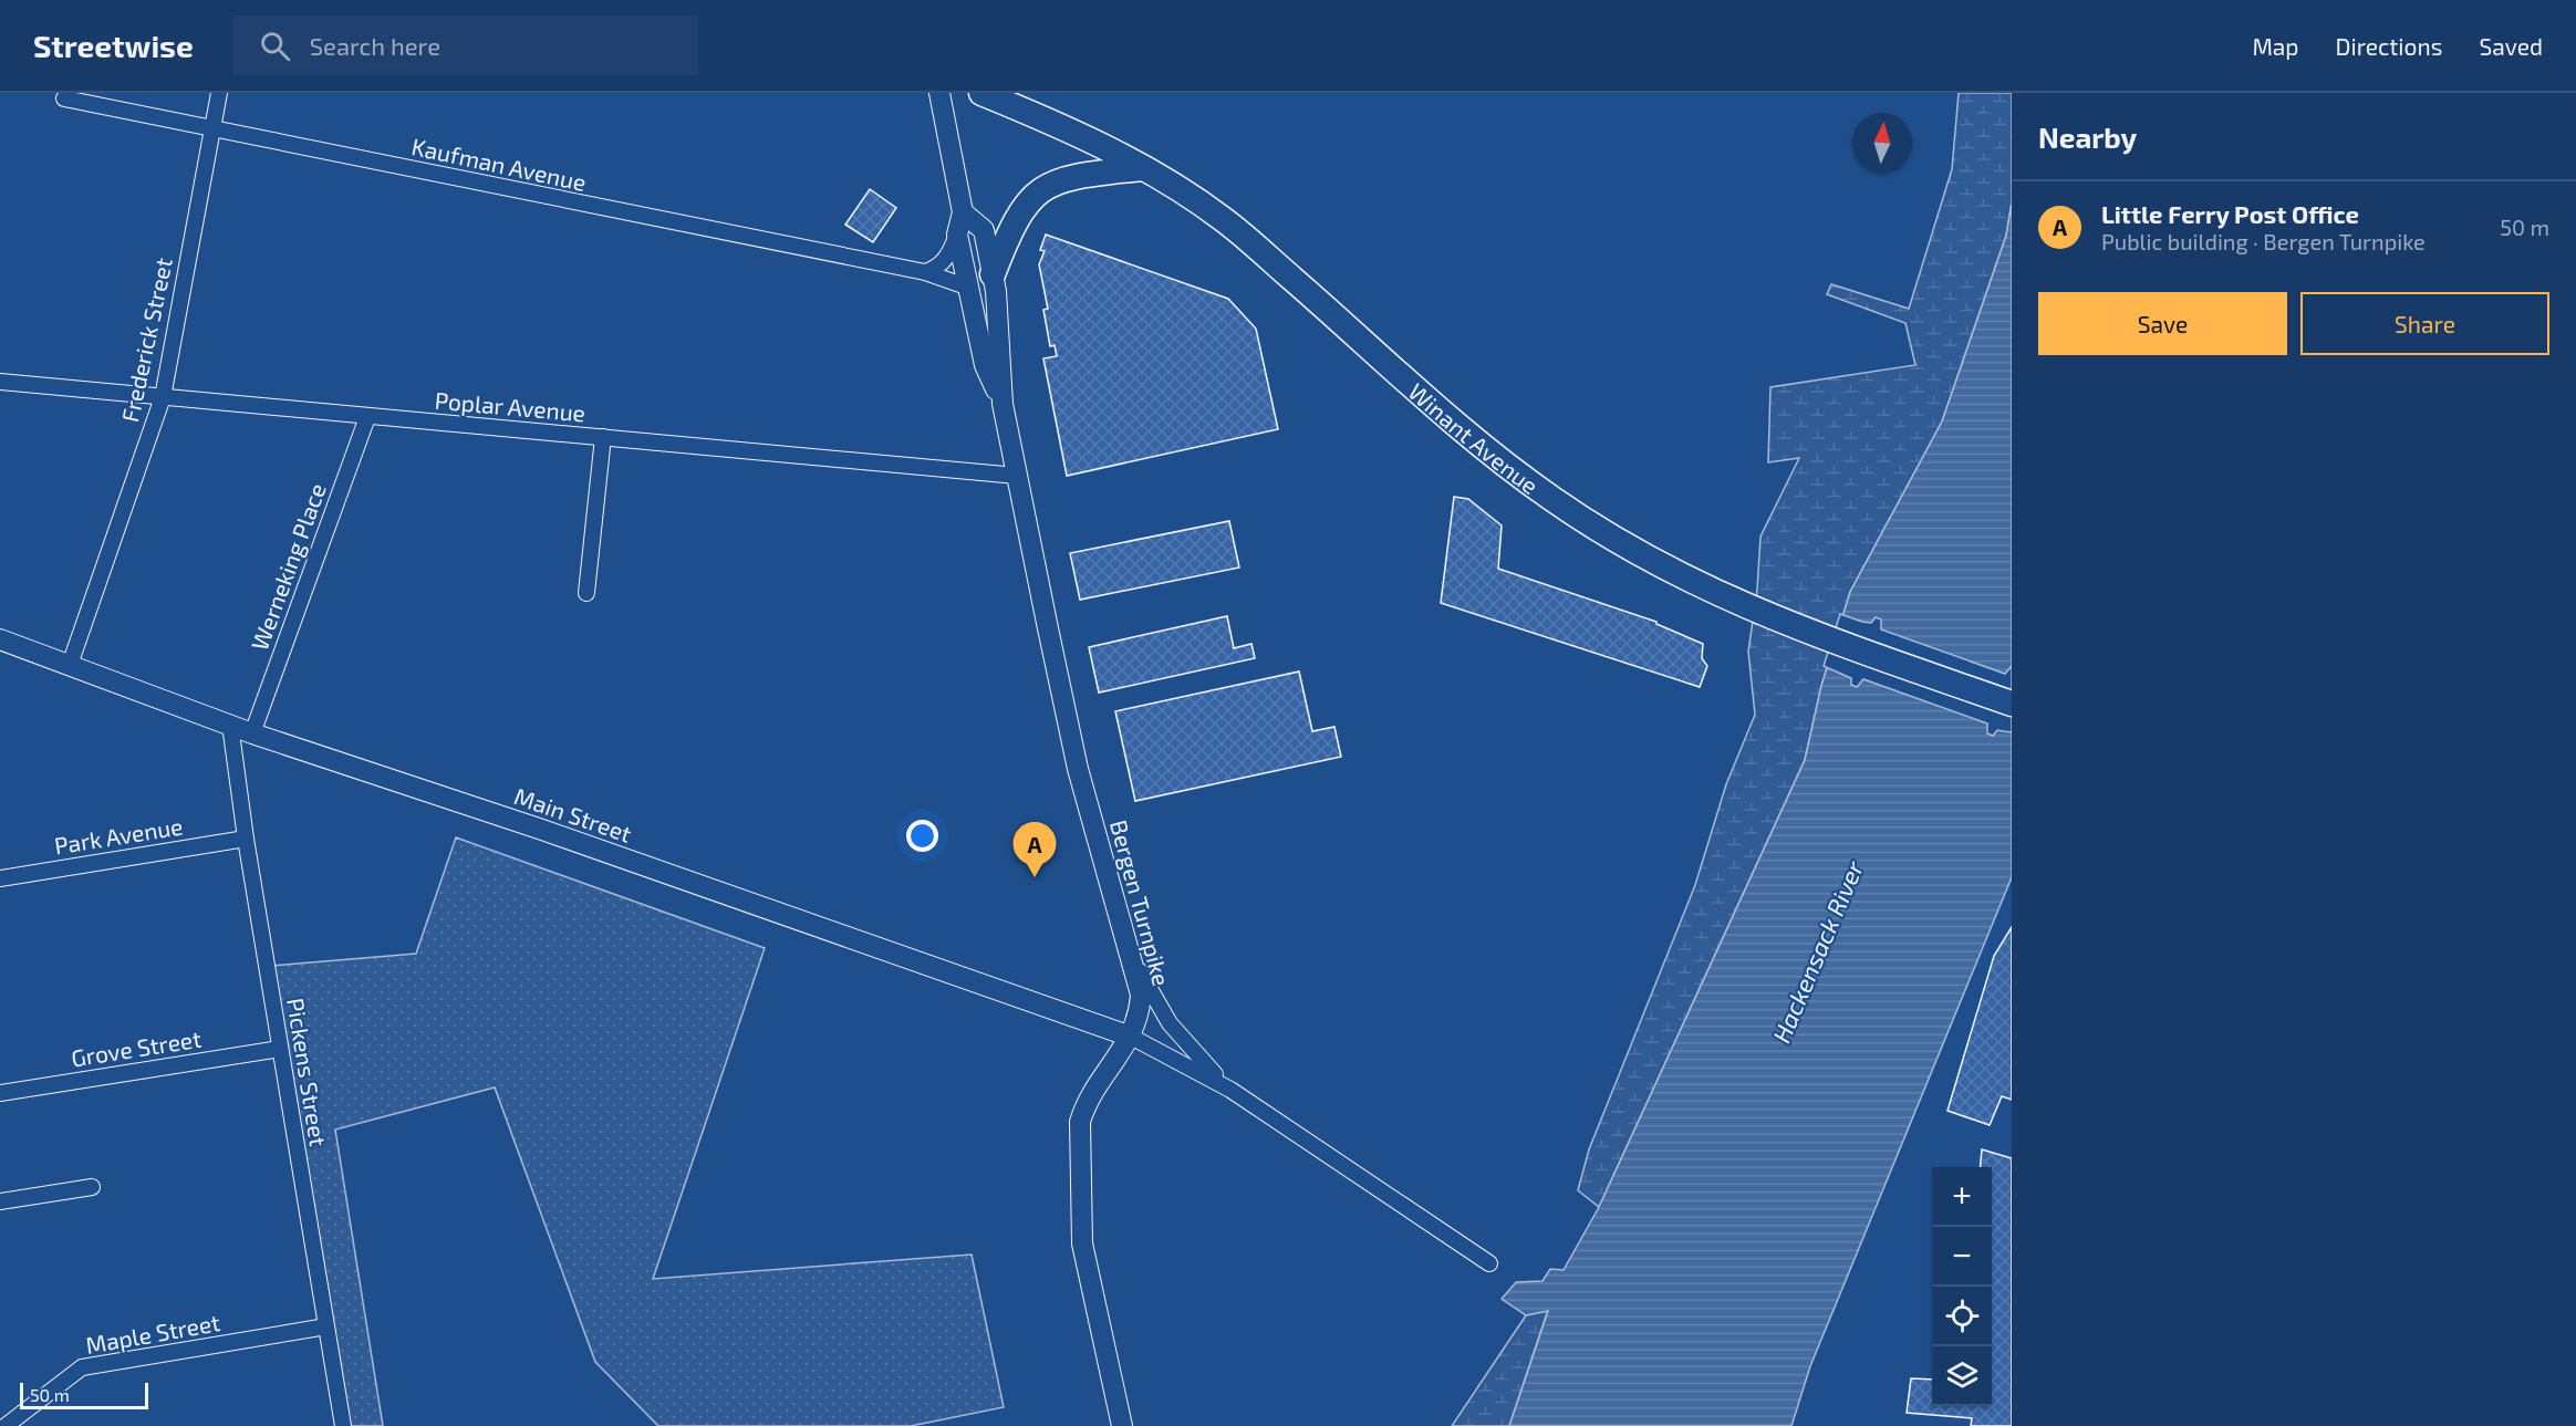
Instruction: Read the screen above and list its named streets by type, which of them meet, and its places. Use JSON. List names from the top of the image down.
{
  "streets": {
    "highway": ["Winant Avenue"],
    "street": [
      "Kaufman Avenue",
      "Frederick Street",
      "Poplar Avenue",
      "Werneking Place",
      "Main Street",
      "Park Avenue",
      "Bergen Turnpike",
      "Grove Street",
      "Pickens Street",
      "Maple Street"
    ]
  },
  "crossings": [
    ["Kaufman Avenue", "Frederick Street"],
    ["Kaufman Avenue", "Bergen Turnpike"],
    ["Frederick Street", "Poplar Avenue"],
    ["Frederick Street", "Main Street"],
    ["Poplar Avenue", "Werneking Place"],
    ["Poplar Avenue", "Bergen Turnpike"],
    ["Werneking Place", "Main Street"],
    ["Main Street", "Bergen Turnpike"],
    ["Main Street", "Pickens Street"],
    ["Park Avenue", "Pickens Street"],
    ["Grove Street", "Pickens Street"],
    ["Pickens Street", "Maple Street"]
  ],
  "water": ["Hackensack River"],
  "scale_bar": "50 m",
  "north": "top",
  "page": {
    "header": "Streetwise",
    "search": "Search here",
    "nav": ["Map", "Directions", "Saved"],
    "heading": "Nearby",
    "list": [
      {
        "mark": "A",
        "name": "Little Ferry Post Office",
        "note": "Public building · Bergen Turnpike",
        "value": "50 m"
      }
    ],
    "buttons": ["Save", "Share"],
    "pins": "A",
    "map_buttons": ["+", "−"],
    "scale": "50 m"
  }
}
